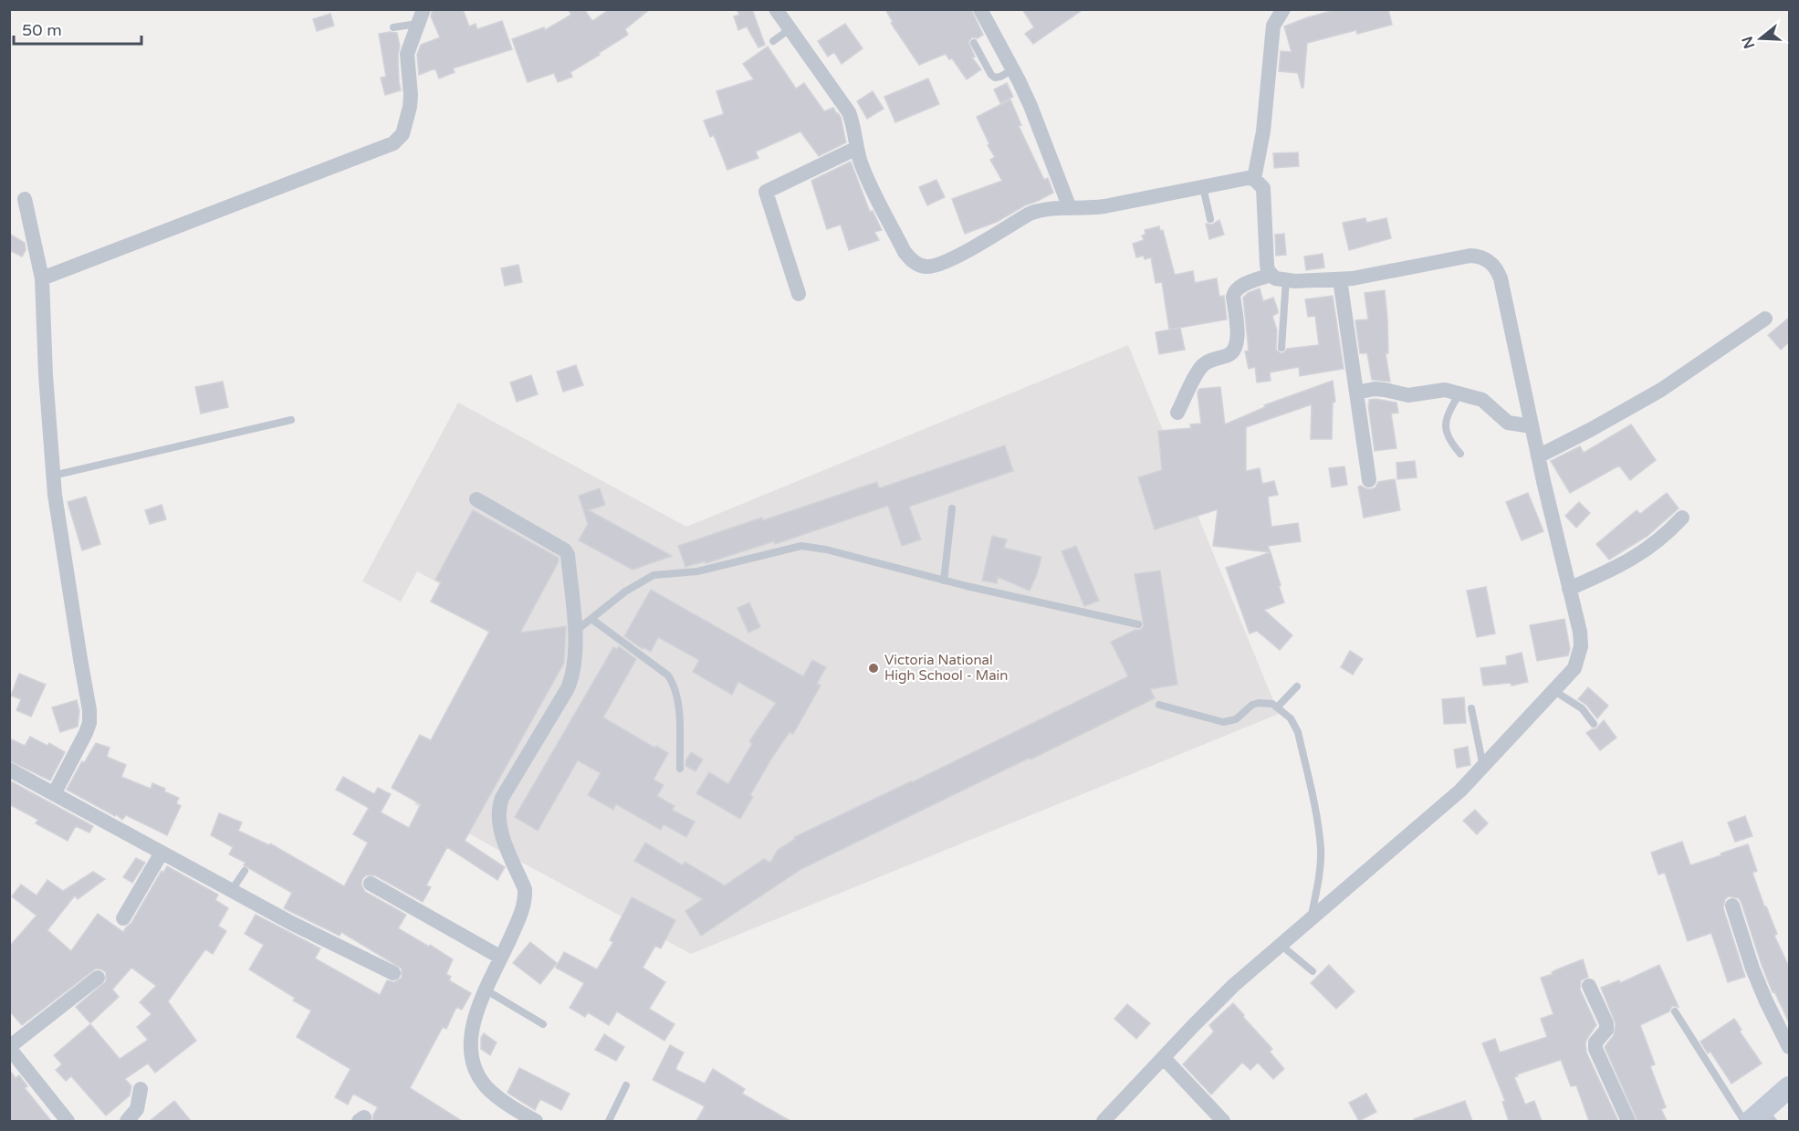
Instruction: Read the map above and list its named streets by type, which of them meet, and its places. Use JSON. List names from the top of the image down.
{
  "places": ["Victoria National High School - Main"],
  "scale_bar": "50 m",
  "north": "left"
}
